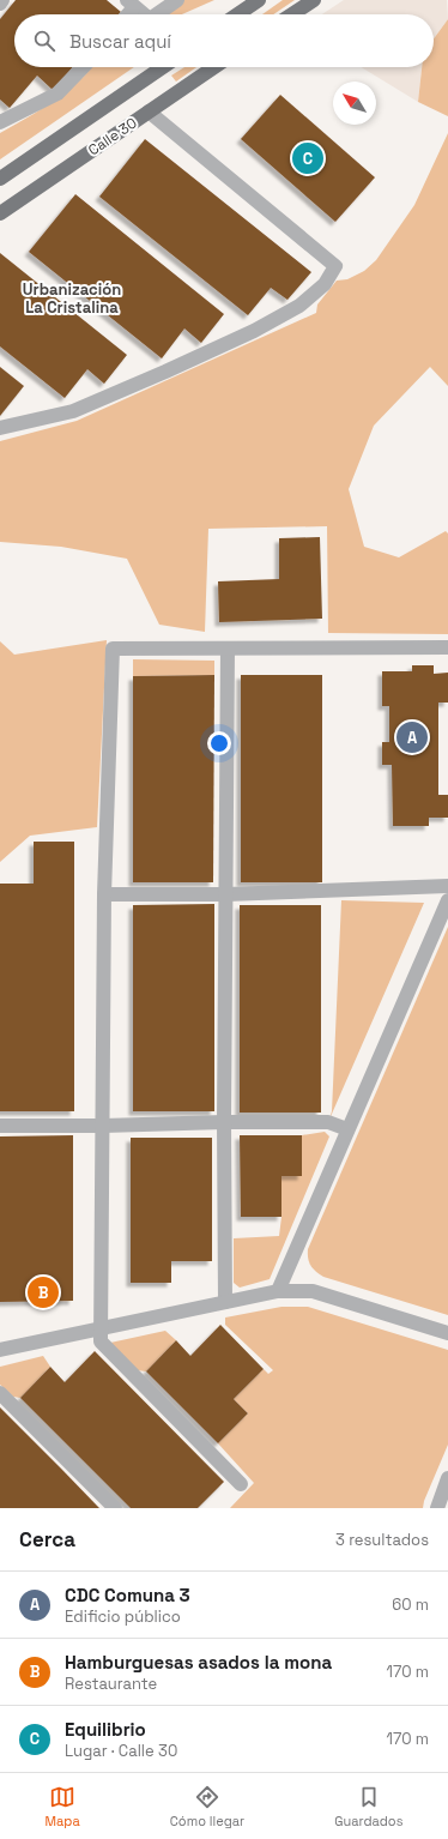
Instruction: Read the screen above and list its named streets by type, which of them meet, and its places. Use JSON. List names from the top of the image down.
{
  "streets": {
    "main road": ["Calle 30"]
  },
  "districts": ["Urbanización La Cristalina"],
  "north": "top left",
  "page": {
    "search": "Buscar aquí",
    "pins": ["C", "A", "B"],
    "heading": ["Cerca", "3 resultados"],
    "list": [
      {
        "mark": "A",
        "name": "CDC Comuna 3",
        "note": "Edificio público",
        "value": "60 m"
      },
      {
        "mark": "B",
        "name": "Hamburguesas asados la mona",
        "note": "Restaurante",
        "value": "170 m"
      },
      {
        "mark": "C",
        "name": "Equilibrio",
        "note": "Lugar · Calle 30",
        "value": "170 m"
      }
    ],
    "nav": ["Mapa", "Cómo llegar", "Guardados"]
  }
}
